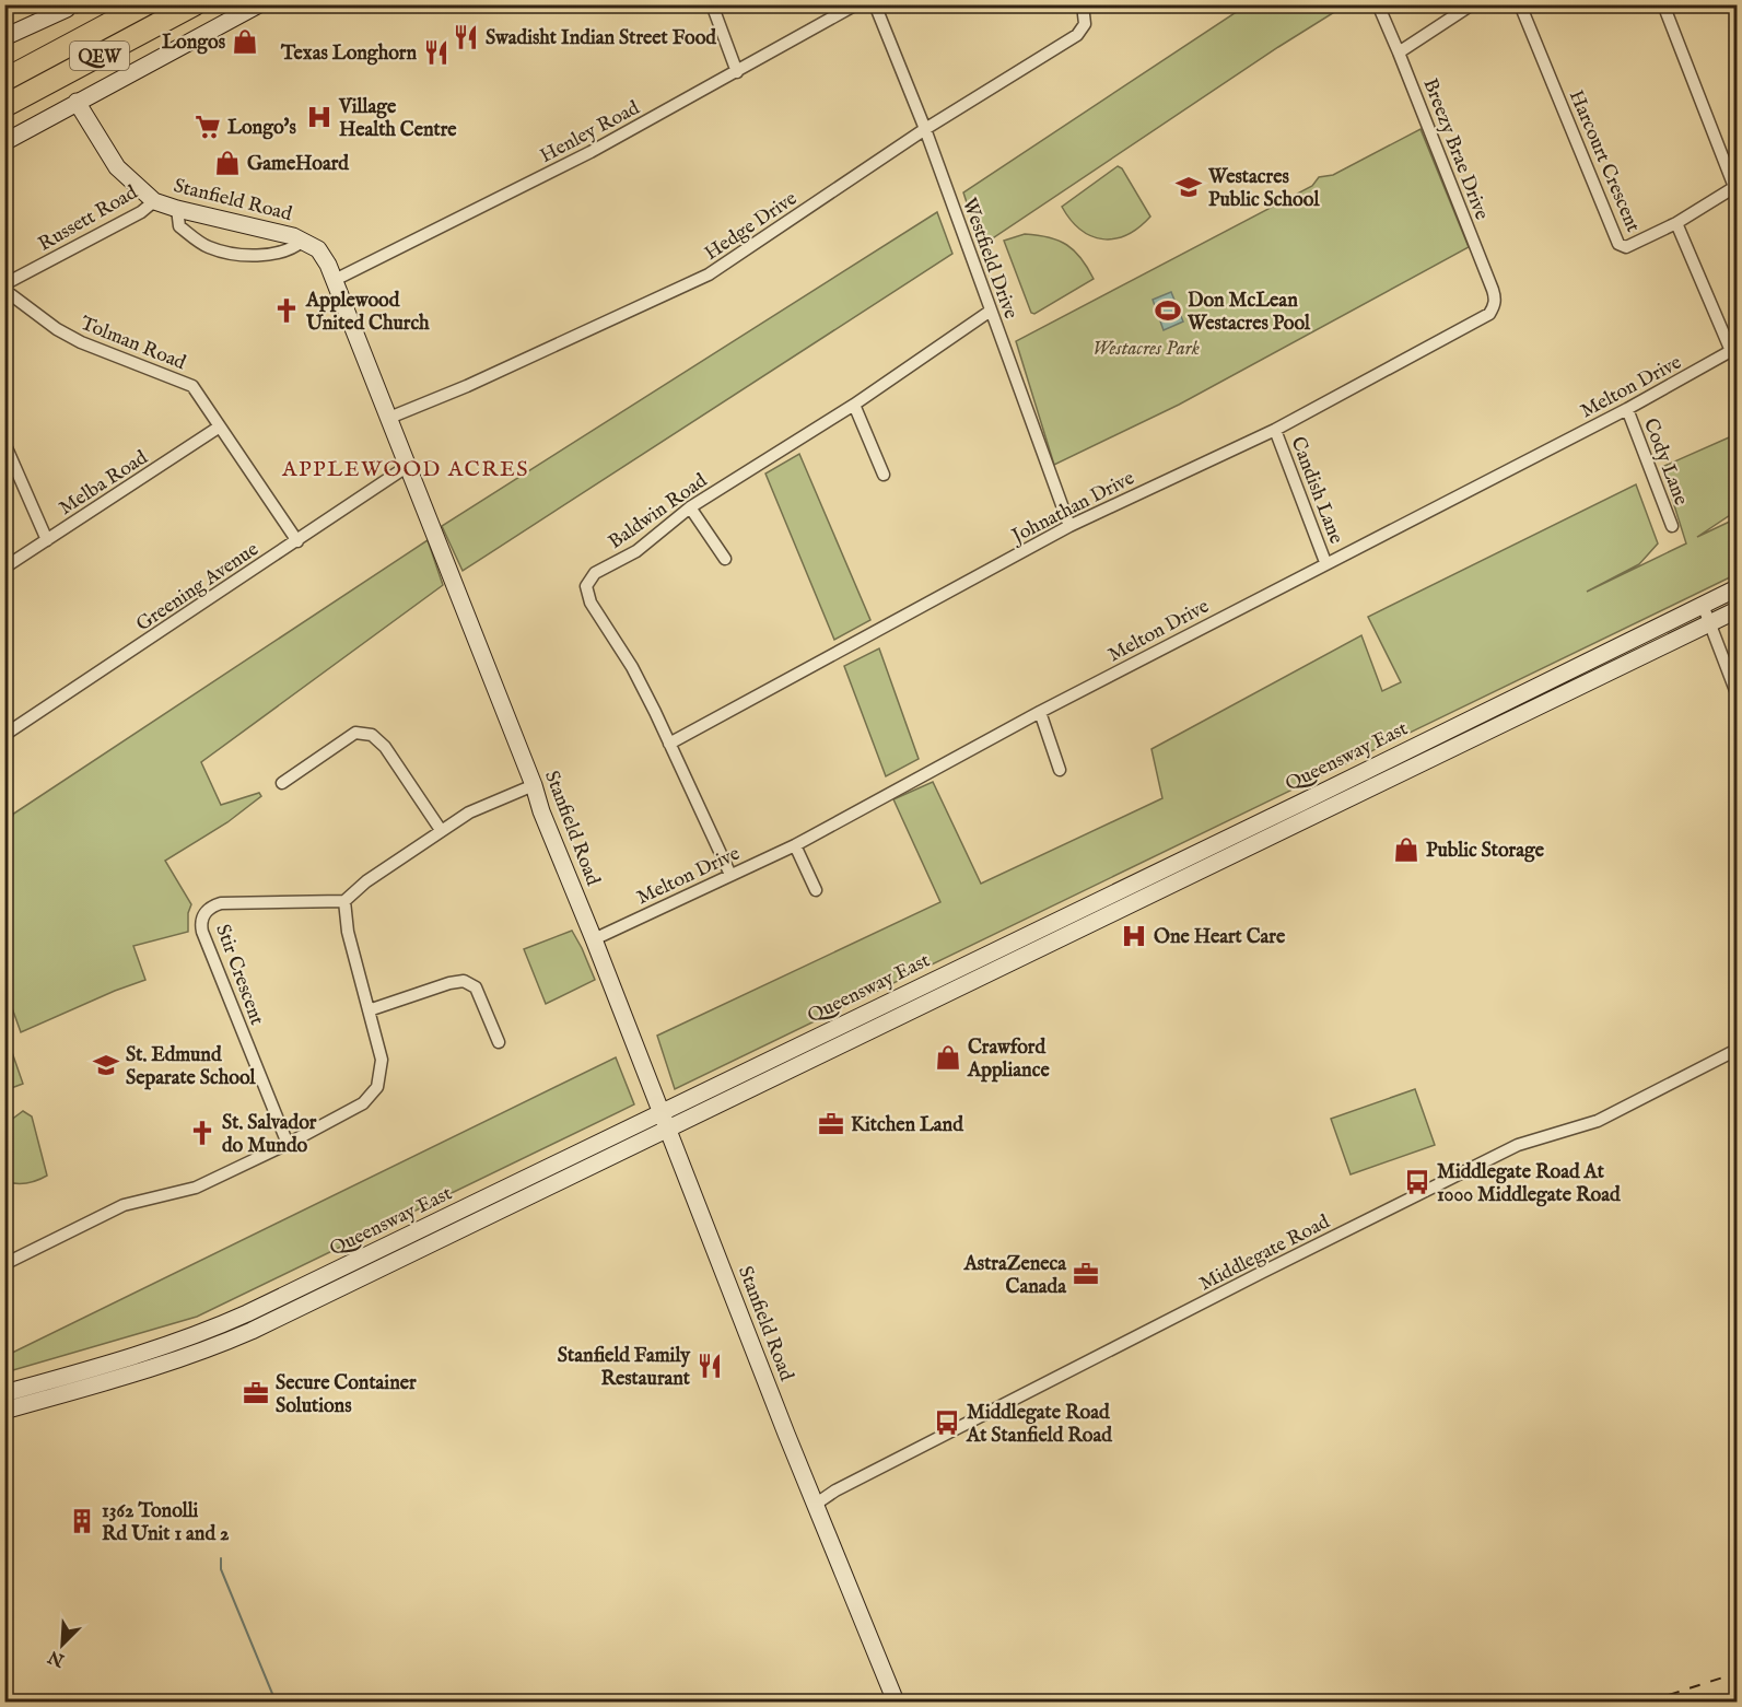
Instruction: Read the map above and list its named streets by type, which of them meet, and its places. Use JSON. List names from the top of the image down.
{
  "streets": {
    "highway": ["QEW"],
    "main road": ["Stanfield Road", "Queensway East"],
    "street": [
      "Henley Road",
      "Breezy Brae Drive",
      "Harcourt Crescent",
      "Russett Road",
      "Hedge Drive",
      "Westfield Drive",
      "Tolman Road",
      "Melton Drive",
      "Cody Lane",
      "Melba Road",
      "Candish Lane",
      "Johnathan Drive",
      "Baldwin Road",
      "Greening Avenue",
      "Stir Crescent",
      "Middlegate Road"
    ]
  },
  "crossings": [
    ["Henley Road", "Stanfield Road"],
    ["Breezy Brae Drive", "Johnathan Drive"],
    ["Stanfield Road", "Russett Road"],
    ["Stanfield Road", "Hedge Drive"],
    ["Stanfield Road", "Melton Drive"],
    ["Stanfield Road", "Greening Avenue"],
    ["Stanfield Road", "Queensway East"],
    ["Stanfield Road", "Middlegate Road"],
    ["Hedge Drive", "Westfield Drive"],
    ["Westfield Drive", "Johnathan Drive"],
    ["Westfield Drive", "Baldwin Road"],
    ["Tolman Road", "Melba Road"],
    ["Tolman Road", "Greening Avenue"],
    ["Melton Drive", "Cody Lane"],
    ["Melton Drive", "Candish Lane"],
    ["Melton Drive", "Baldwin Road"],
    ["Candish Lane", "Johnathan Drive"],
    ["Johnathan Drive", "Baldwin Road"]
  ],
  "districts": ["APPLEWOOD ACRES"],
  "parks": ["Westacres Park"],
  "places": {
    "restaurant": ["Swadisht Indian Street Food", "Texas Longhorn", "Stanfield Family Restaurant"],
    "shop": [
      "Longos",
      "GameHoard",
      "Public Storage",
      "Crawford Appliance"
    ],
    "hospital": ["Village Health Centre", "One Heart Care"],
    "supermarket": ["Longo's"],
    "school or university": ["Westacres Public School", "St. Edmund Separate School"],
    "church": ["Applewood United Church", "St. Salvador do Mundo"],
    "sports": ["Don McLean Westacres Pool"],
    "office": ["Kitchen Land", "AstraZeneca Canada", "Secure Container Solutions"],
    "bus stop": ["Middlegate Road At 1000 Middlegate Road", "Middlegate Road At Stanfield Road"],
    "building": ["1362 Tonolli Rd Unit 1 and 2"]
  },
  "north": "bottom left"
}
